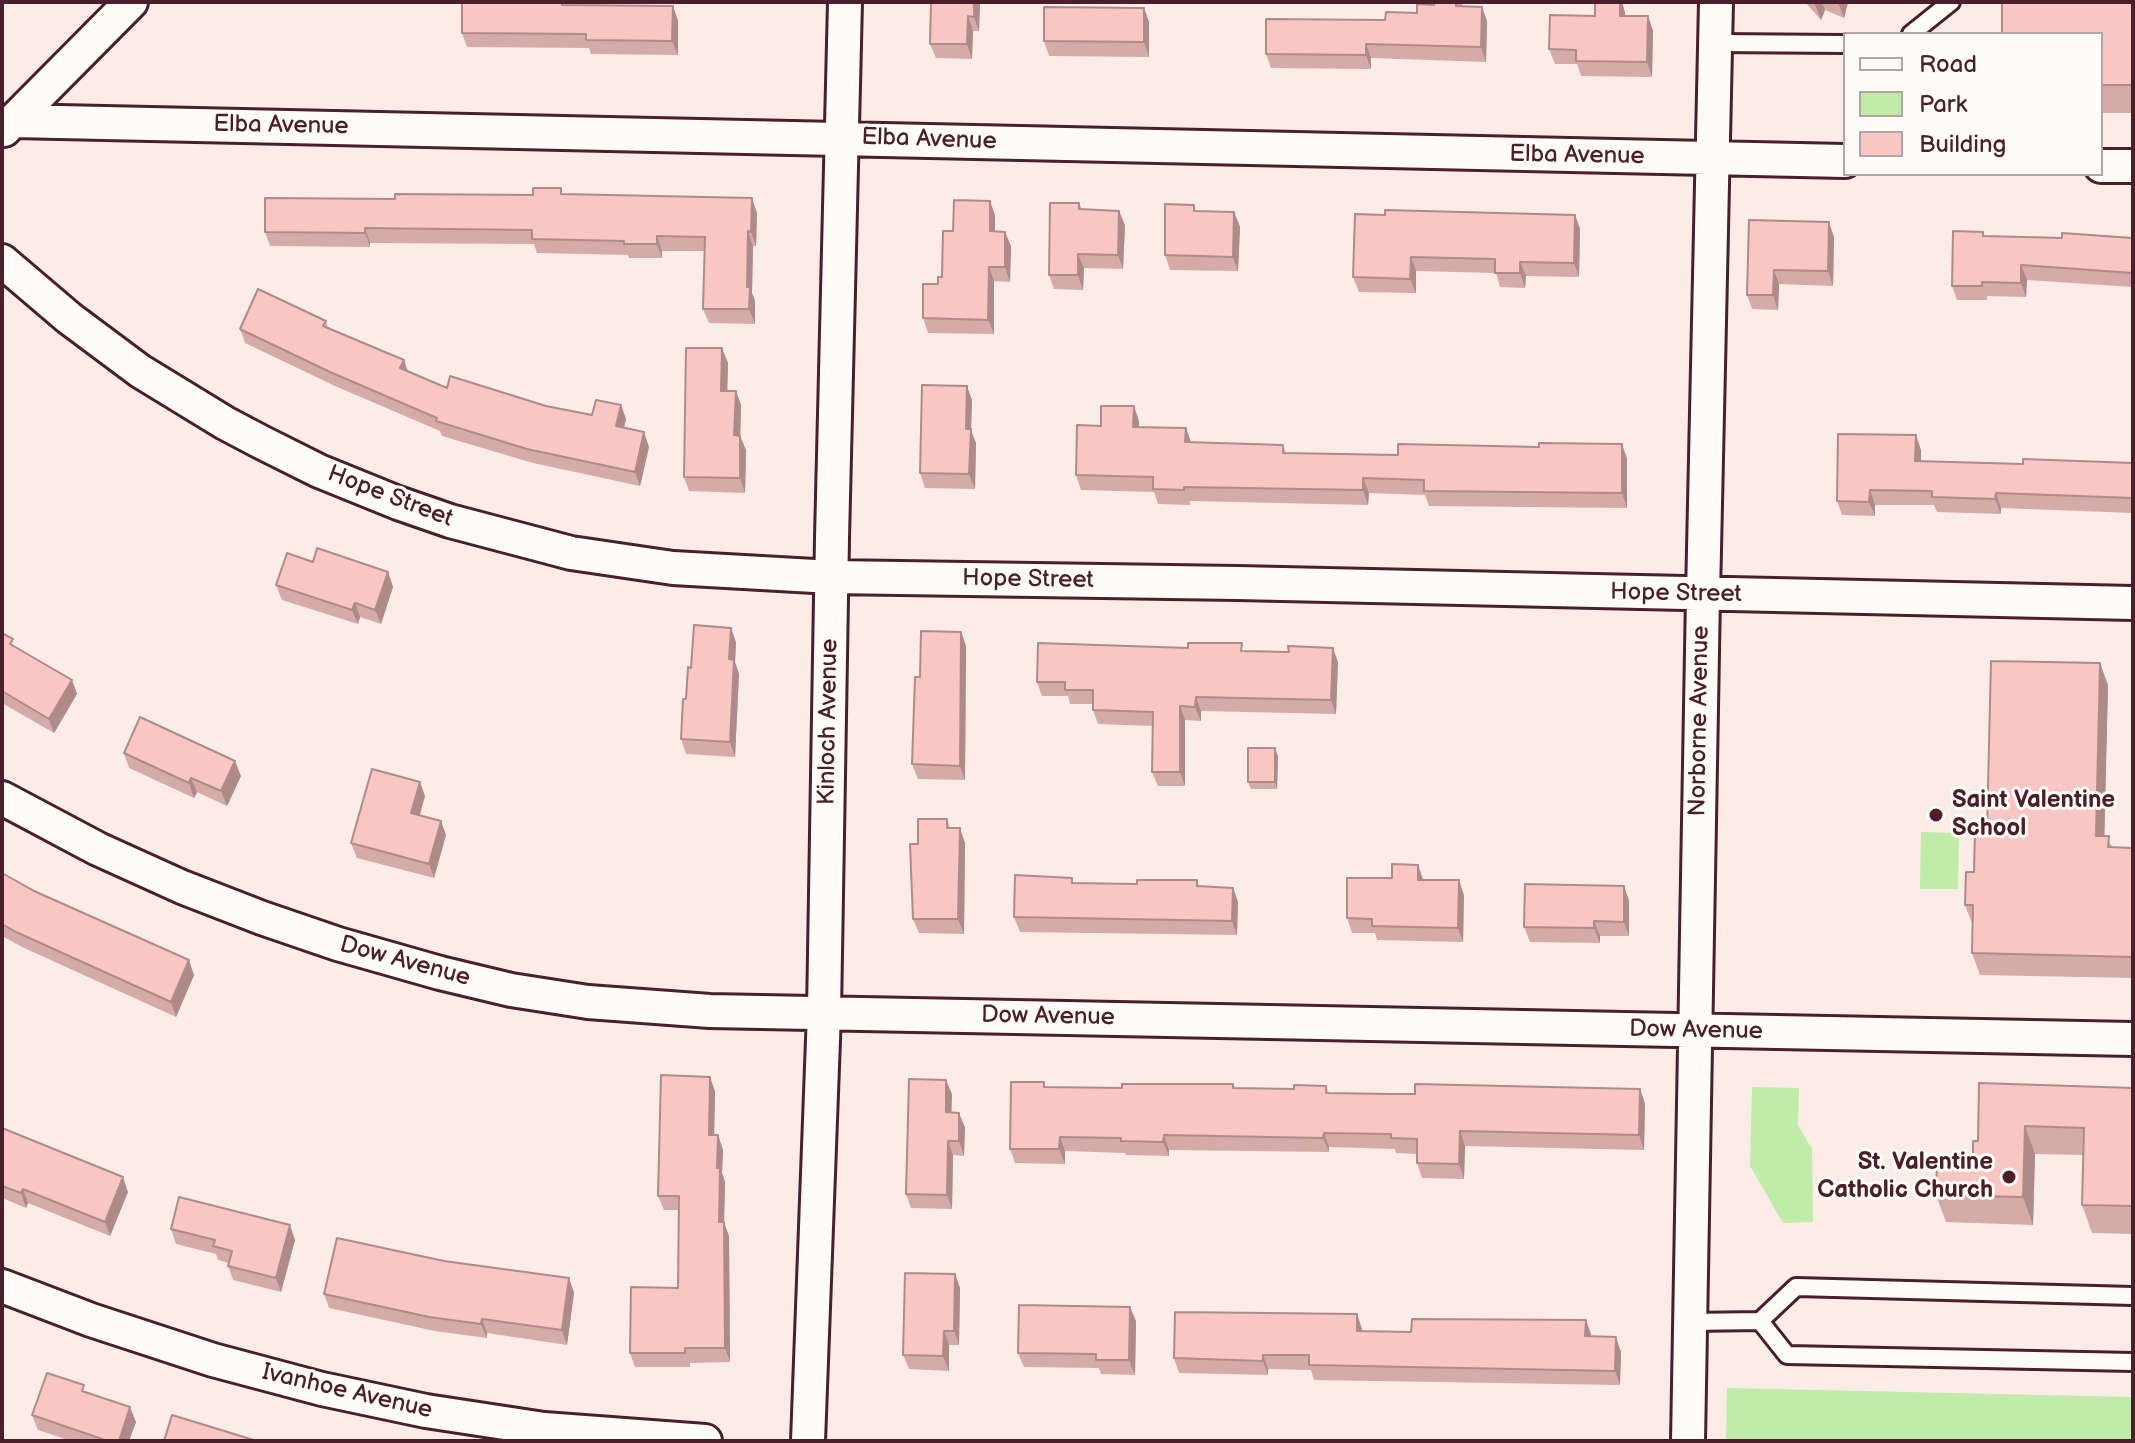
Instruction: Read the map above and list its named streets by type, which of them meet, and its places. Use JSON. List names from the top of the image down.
{
  "streets": {
    "street": [
      "Elba Avenue",
      "Hope Street",
      "Norborne Avenue",
      "Kinloch Avenue",
      "Dow Avenue",
      "Ivanhoe Avenue"
    ]
  },
  "crossings": [
    ["Elba Avenue", "Norborne Avenue"],
    ["Elba Avenue", "Kinloch Avenue"],
    ["Hope Street", "Norborne Avenue"],
    ["Hope Street", "Kinloch Avenue"],
    ["Norborne Avenue", "Dow Avenue"],
    ["Kinloch Avenue", "Dow Avenue"]
  ],
  "places": ["Saint Valentine School", "St. Valentine Catholic Church"],
  "legend": ["Road", "Park", "Building"]
}
